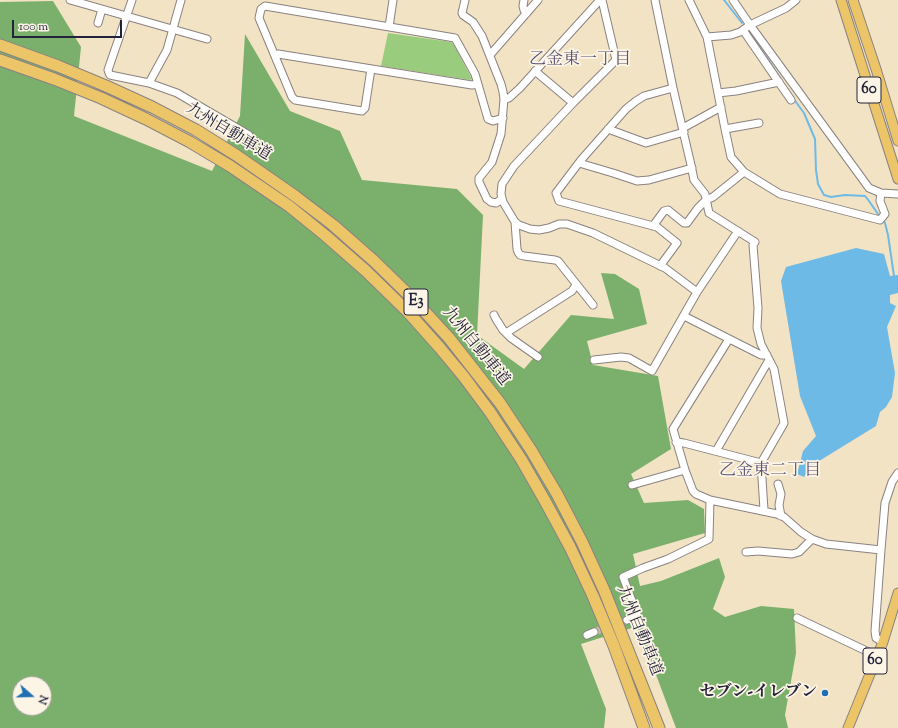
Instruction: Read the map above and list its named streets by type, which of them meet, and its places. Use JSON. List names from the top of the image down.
{
  "streets": {
    "highway": ["九州自動車道", "E3"],
    "main road": ["60"]
  },
  "districts": ["乙金東一丁目", "乙金東二丁目"],
  "places": ["セブン-イレブン"],
  "scale_bar": "100 m",
  "north": "right"
}
